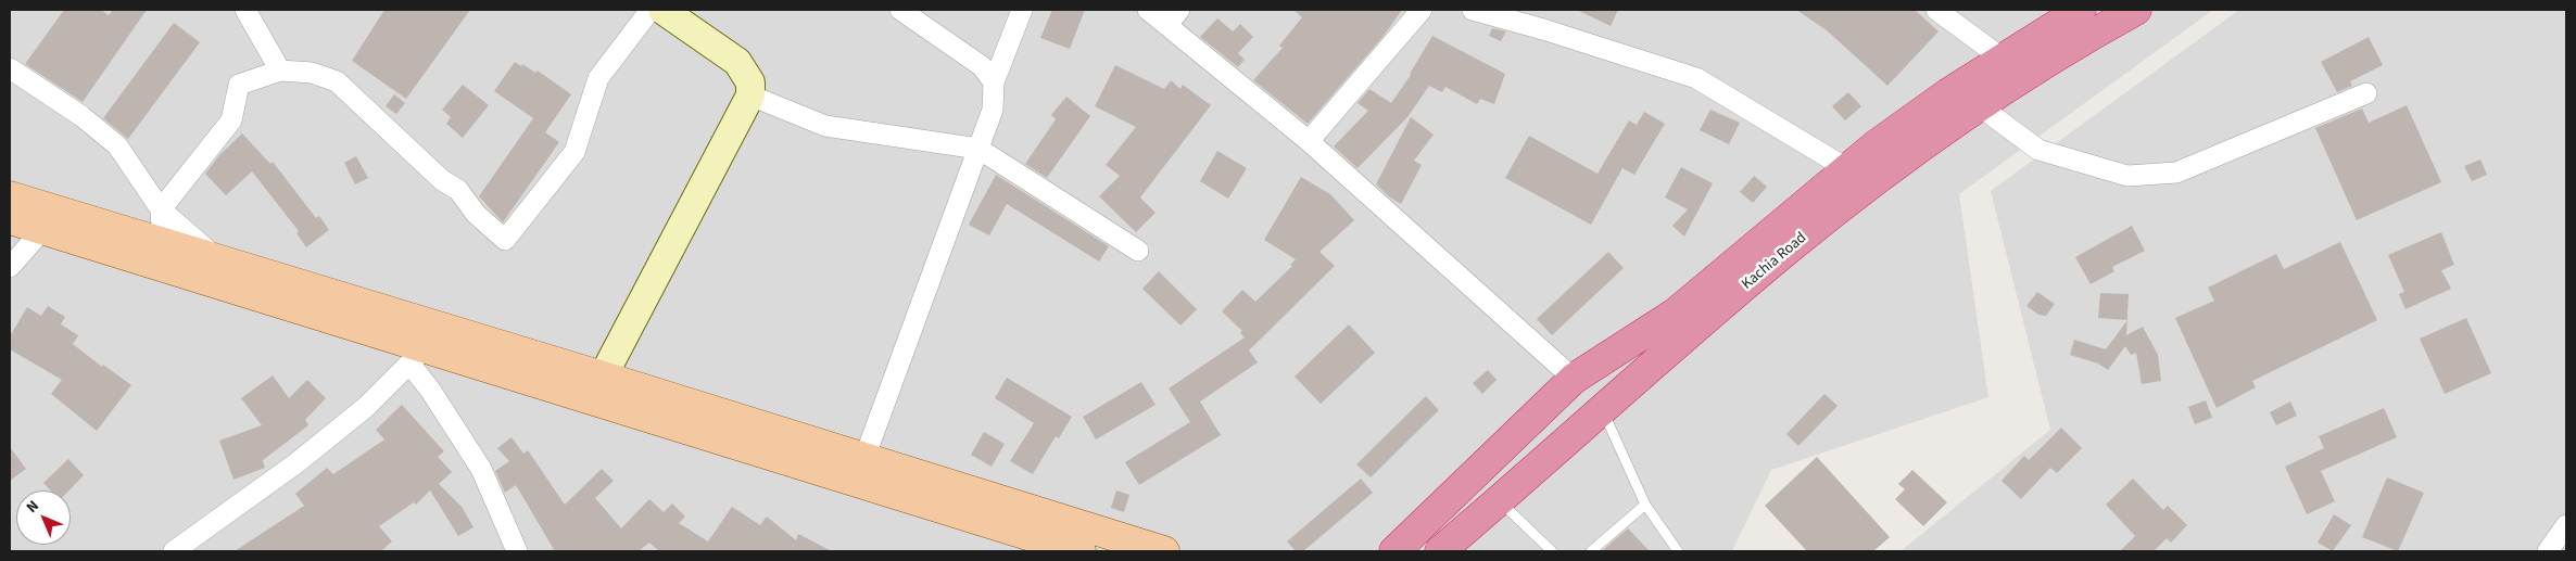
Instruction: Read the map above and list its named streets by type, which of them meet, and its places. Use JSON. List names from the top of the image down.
{
  "streets": {
    "highway": ["Kachia Road"]
  },
  "north": "top left"
}
